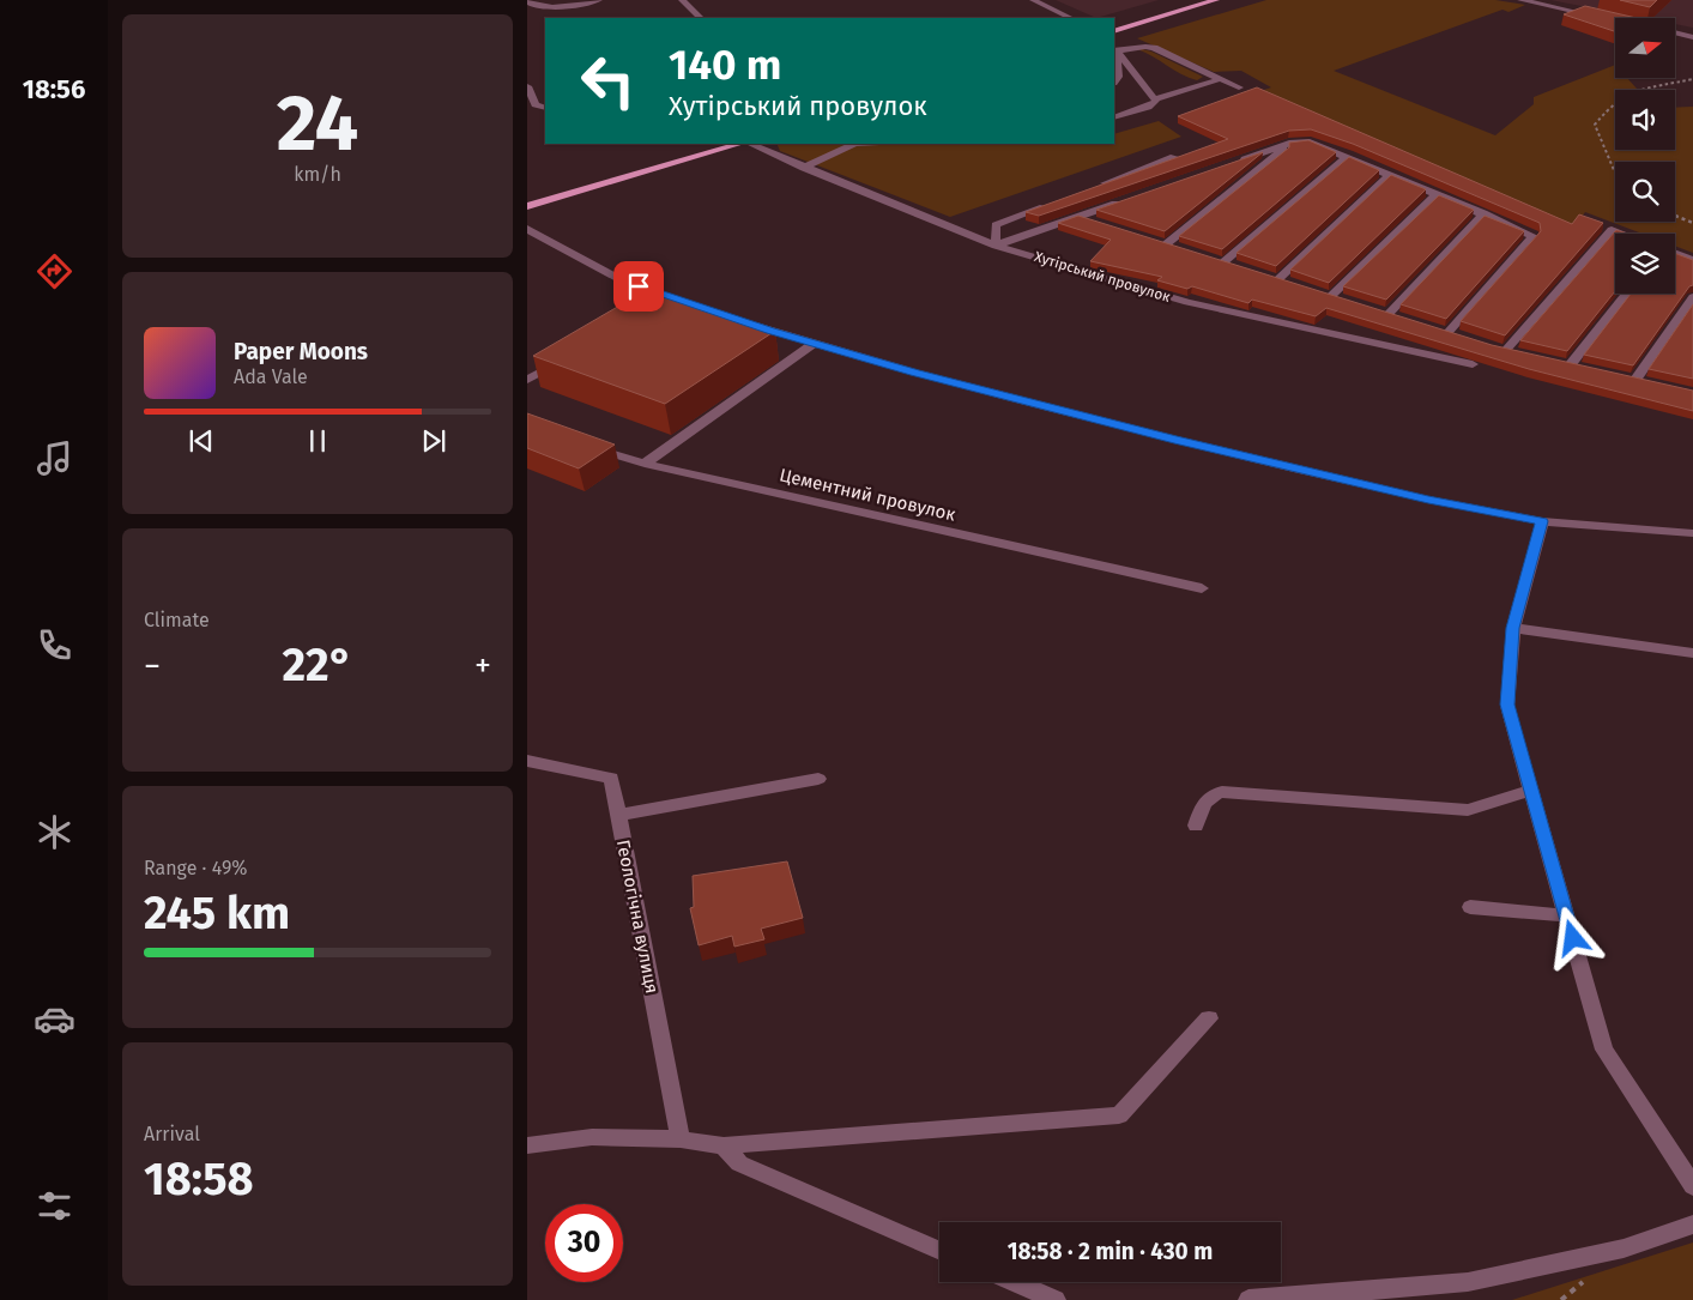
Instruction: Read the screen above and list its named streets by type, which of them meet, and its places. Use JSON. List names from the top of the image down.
{
  "streets": {
    "street": ["Хутірський провулок", "Цементний провулок", "Геологічна вулиця"]
  },
  "north": "right",
  "page": {
    "tabs": "18:56",
    "tile": [
      ["24", "km/h"],
      "Climate",
      ["Range · 49%", "245 km"],
      ["Arrival", "18:58"]
    ],
    "turn": ["140 m", "Хутірський провулок"],
    "song": ["Paper Moons", "Ada Vale"],
    "heat": ["−", "22°", "+"],
    "limit": "30",
    "trip": "18:58 · 2 min · 430 m"
  }
}
